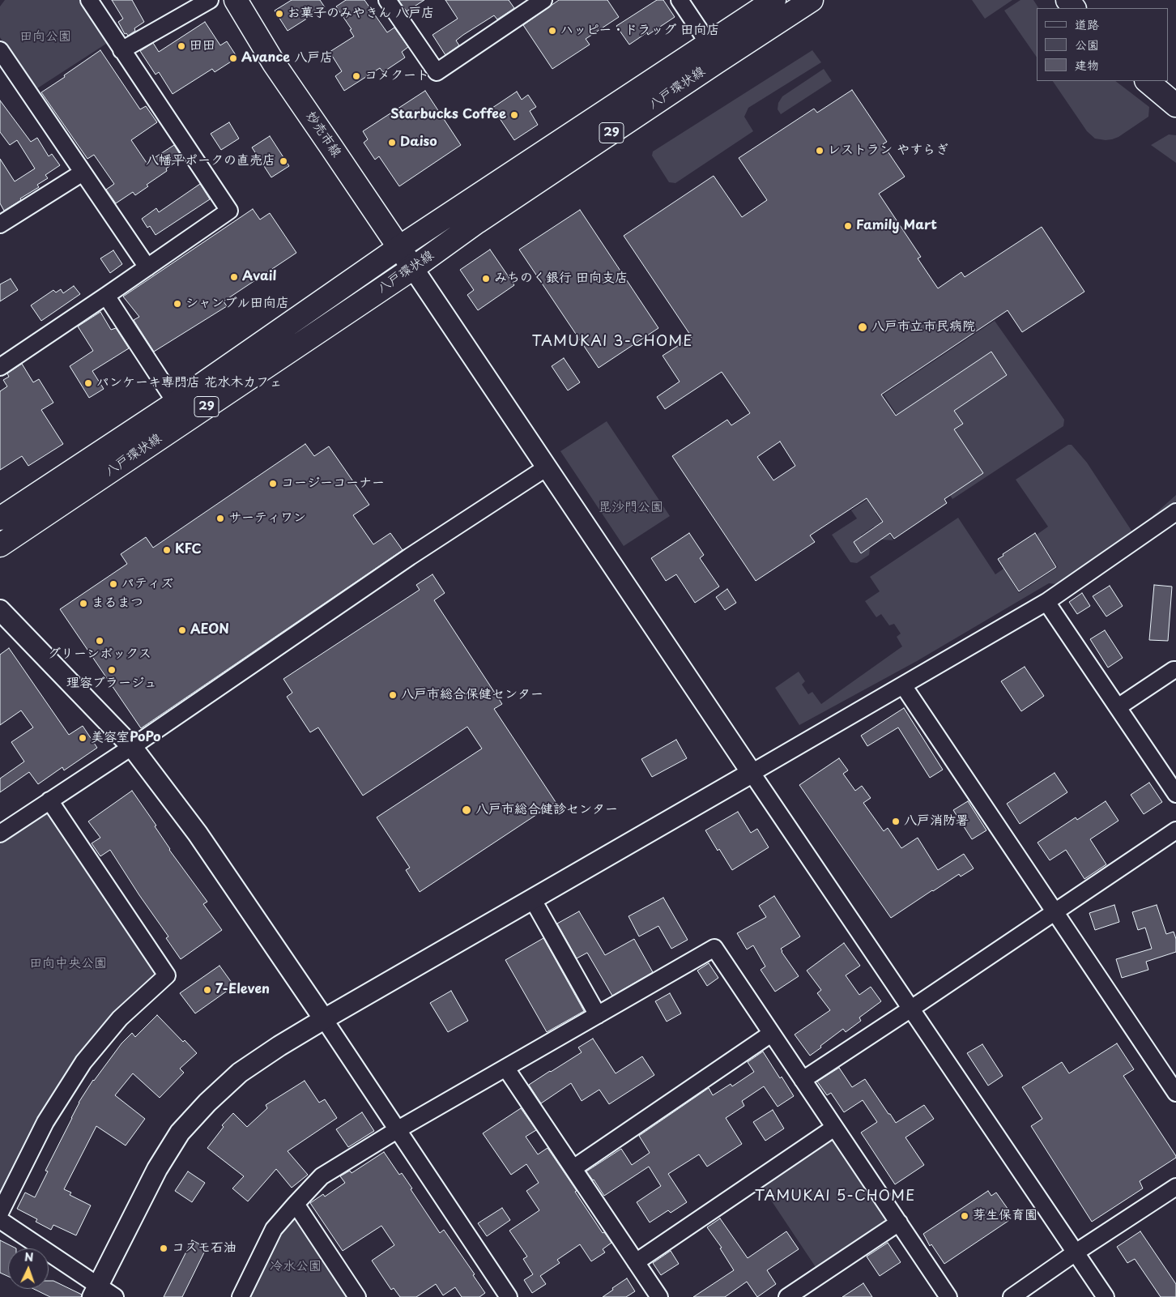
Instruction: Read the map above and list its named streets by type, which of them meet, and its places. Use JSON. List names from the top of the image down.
{
  "streets": {
    "main road": ["八戸環状線", "29", "妙売市線"]
  },
  "crossings": [
    ["八戸環状線", "妙売市線"]
  ],
  "districts": ["TAMUKAI 3-CHOME", "TAMUKAI 5-CHOME"],
  "parks": [
    "田向公園",
    "毘沙門公園",
    "田向中央公園",
    "冷水公園"
  ],
  "places": [
    "お菓子のみやきん 八戸店",
    "ハッピー・ドラッグ 田向店",
    "田田",
    "Avance 八戸店",
    "コメクート",
    "Starbucks Coffee",
    "Daiso",
    "レストラン やすらぎ",
    "八幡平ポークの直売店",
    "Family Mart",
    "Avail",
    "みちのく銀行 田向支店",
    "シャンブル田向店",
    "八戸市立市民病院",
    "パンケーキ専門店 花水木カフェ",
    "コージーコーナー",
    "サーティワン",
    "KFC",
    "パティズ",
    "まるまつ",
    "AEON",
    "グリーンボックス",
    "理容ブラージュ",
    "八戸市総合保健センター",
    "美容室PoPo",
    "八戸市総合健診センター",
    "八戸消防署",
    "7-Eleven",
    "芽生保育園",
    "コスモ石油"
  ],
  "legend": ["道路", "公園", "建物"],
  "north": "top"
}
